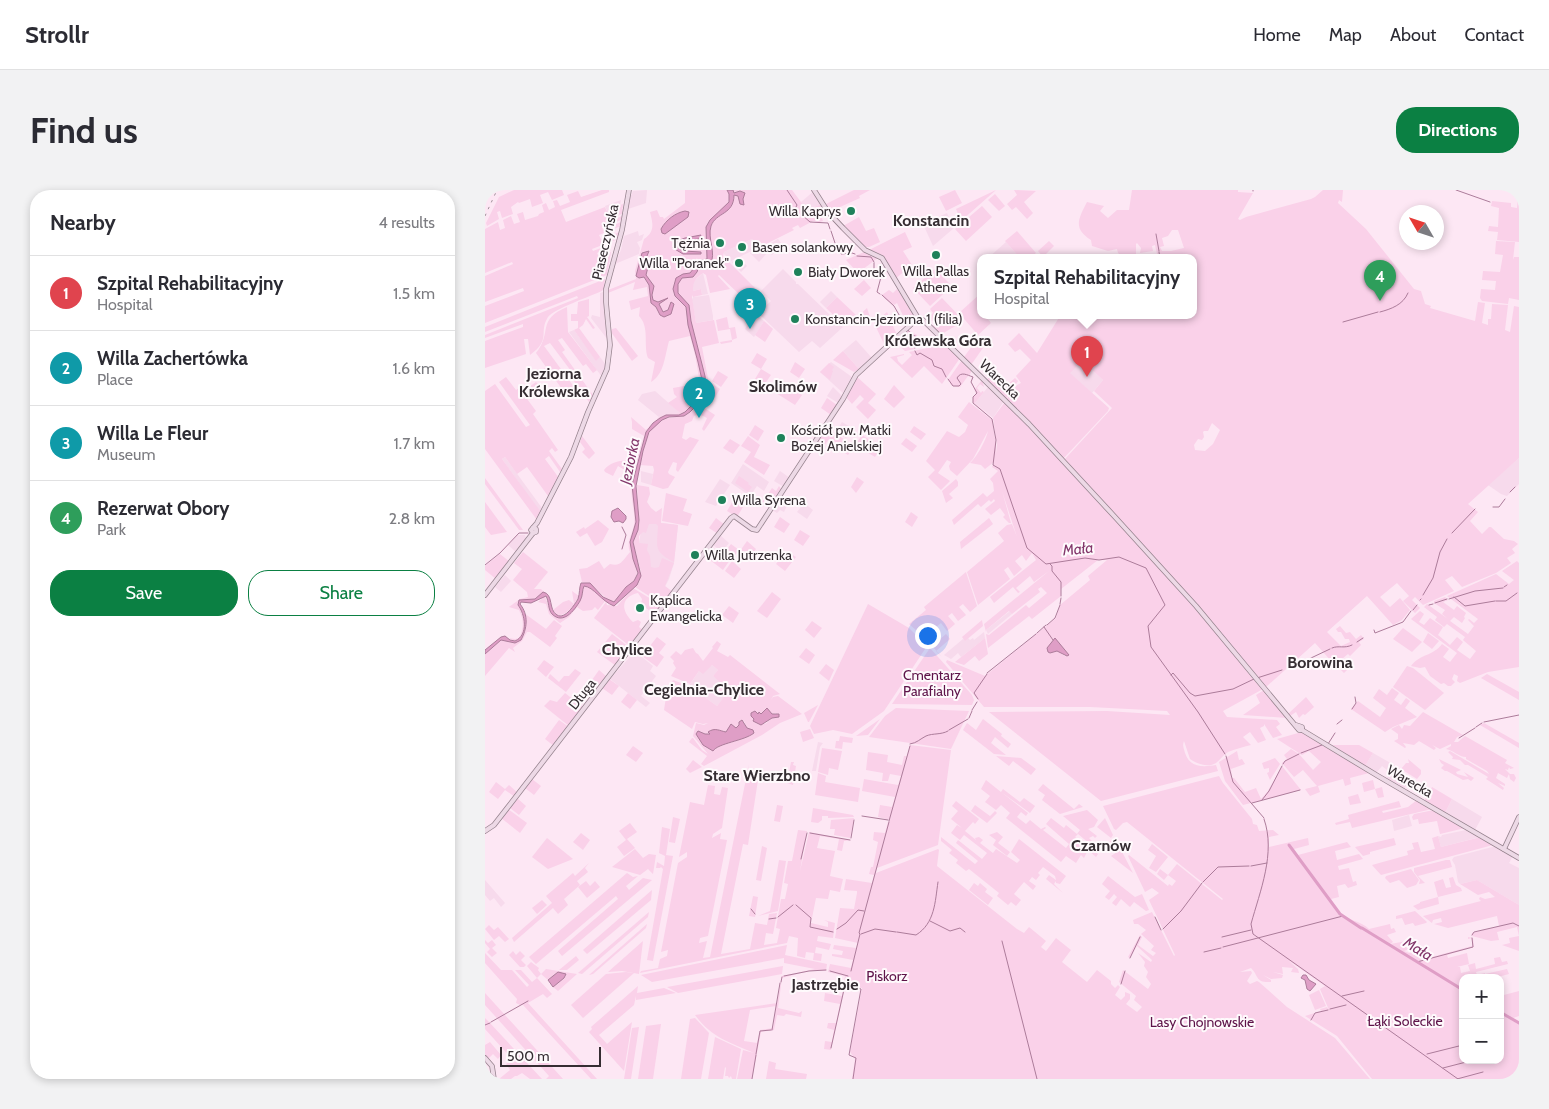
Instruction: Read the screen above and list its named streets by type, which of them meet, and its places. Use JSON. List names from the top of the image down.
{
  "streets": {
    "street": ["Piaseczyńska", "Warecka", "Długa"]
  },
  "crossings": [
    ["Warecka", "Długa"]
  ],
  "districts": [
    "Konstancin",
    "Królewska Góra",
    "Jeziorna Królewska",
    "Skolimów",
    "Chylice",
    "Borowina",
    "Cegielnia-Chylice",
    "Stare Wierzbno",
    "Czarnów",
    "Jastrzębie"
  ],
  "water": ["Jeziorka", "Mała"],
  "parks": [
    "Cmentarz Parafialny",
    "Piskorz",
    "Łąki Soleckie",
    "Lasy Chojnowskie"
  ],
  "places": [
    "Willa Kaprys",
    "Tężnia",
    "Basen solankowy",
    "Willa Pallas Athene",
    "Willa \"Poranek\"",
    "Biały Dworek",
    "Konstancin-Jeziorna 1 (filia)",
    "Kościół pw. Matki Bożej Anielskiej",
    "Willa Syrena",
    "Willa Jutrzenka",
    "Kaplica Ewangelicka"
  ],
  "scale_bar": "500 m",
  "north": "top left",
  "page": {
    "header": "Strollr",
    "nav": [
      "Home",
      "Map",
      "About",
      "Contact"
    ],
    "buttons": [
      "Directions",
      ["Save", "Share"]
    ],
    "title": "Find us",
    "heading": ["Nearby", "4 results"],
    "popup": ["Szpital Rehabilitacyjny", "Hospital"],
    "list": [
      {
        "mark": "1",
        "name": "Szpital Rehabilitacyjny",
        "note": "Hospital",
        "value": "1.5 km"
      },
      {
        "mark": "2",
        "name": "Willa Zachertówka",
        "note": "Place",
        "value": "1.6 km"
      },
      {
        "mark": "3",
        "name": "Willa Le Fleur",
        "note": "Museum",
        "value": "1.7 km"
      },
      {
        "mark": "4",
        "name": "Rezerwat Obory",
        "note": "Park",
        "value": "2.8 km"
      }
    ],
    "pins": [
      "4",
      "3",
      "1",
      "2"
    ],
    "map_buttons": ["+", "−"],
    "scale": "500 m"
  }
}
